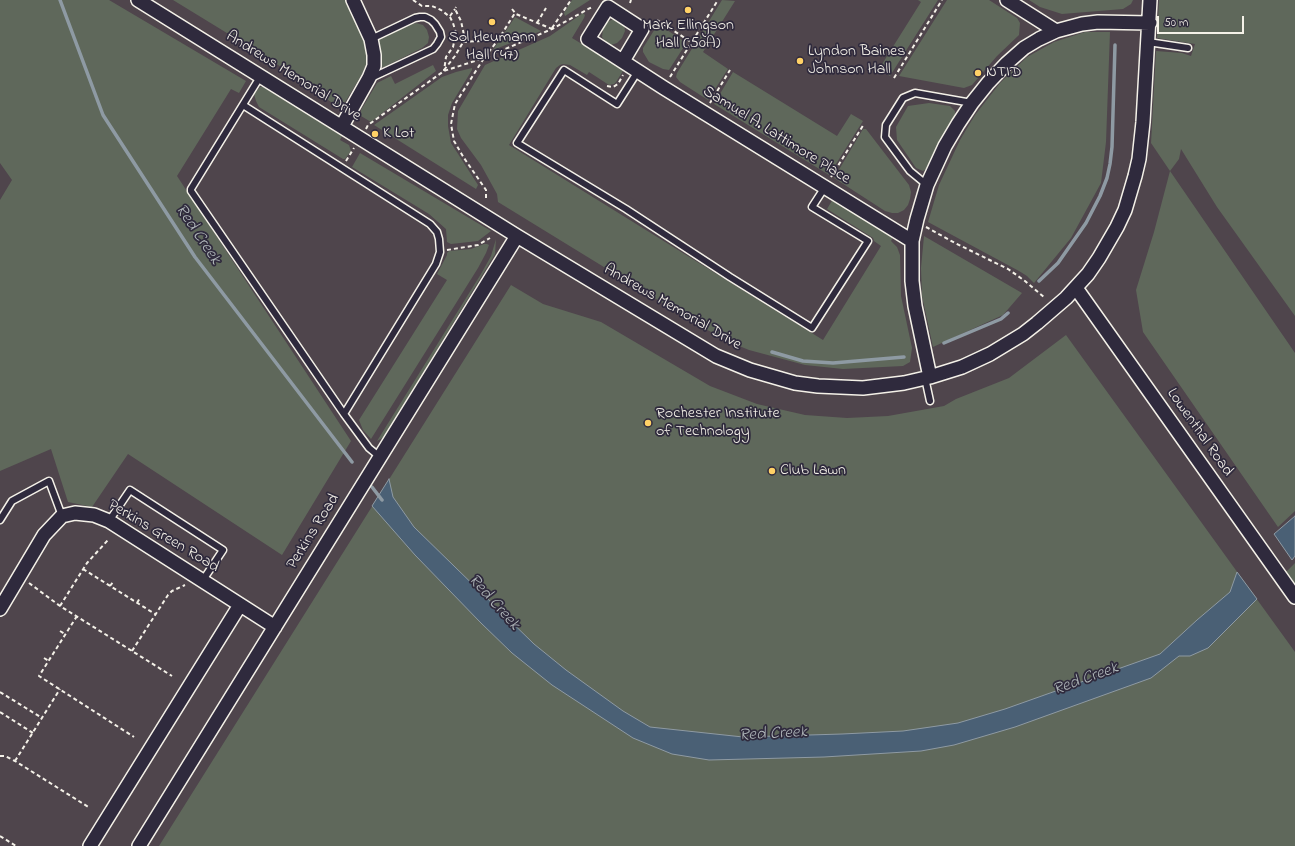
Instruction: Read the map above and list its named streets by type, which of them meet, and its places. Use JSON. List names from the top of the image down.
{
  "streets": {
    "street": [
      "Andrews Memorial Drive",
      "Samuel A. Lattimore Place",
      "Lowenthal Road",
      "Perkins Road",
      "Perkins Green Road"
    ]
  },
  "crossings": [
    ["Andrews Memorial Drive", "Lowenthal Road"],
    ["Andrews Memorial Drive", "Perkins Road"],
    ["Perkins Road", "Perkins Green Road"]
  ],
  "water": ["Red Creek"],
  "places": [
    "Mark Ellingson Hall (50A)",
    "Sol Heumann Hall (47)",
    "Lyndon Baines Johnson Hall",
    "NTID",
    "K Lot",
    "Rochester Institute of Technology",
    "Club Lawn"
  ],
  "scale_bar": "50 m"
}
